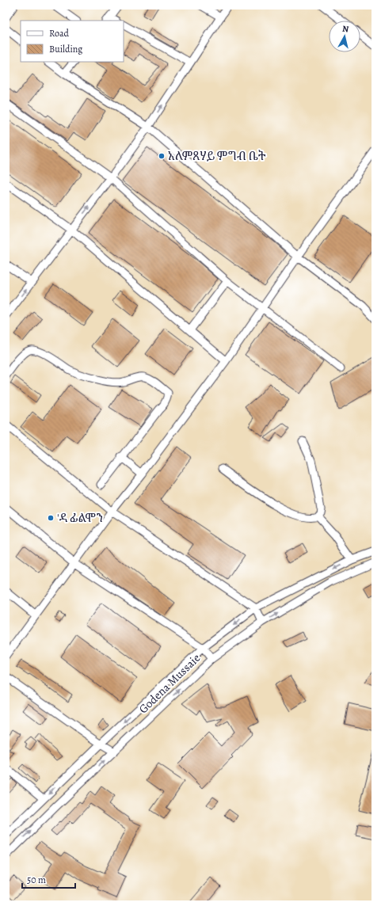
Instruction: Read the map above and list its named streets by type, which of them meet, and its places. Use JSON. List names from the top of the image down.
{
  "streets": {
    "street": ["Godena Mussaie"]
  },
  "places": ["አለምጸሃይ ምግብ ቤት", "'ዳ ፊልሞን"],
  "legend": ["Road", "Building"],
  "scale_bar": "50 m",
  "north": "top"
}
